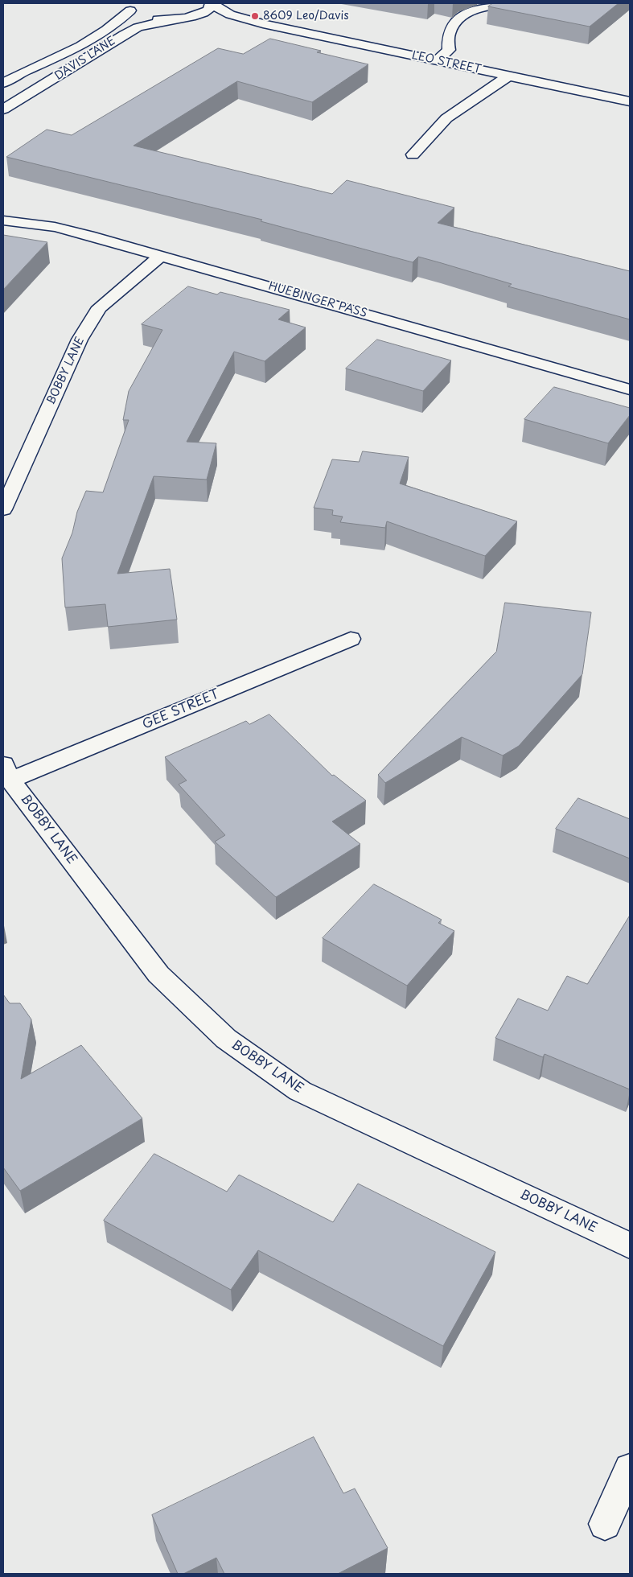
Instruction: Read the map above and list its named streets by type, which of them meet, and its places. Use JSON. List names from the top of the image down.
{
  "streets": {
    "street": [
      "DAVIS LANE",
      "LEO STREET",
      "HUEBINGER PASS",
      "BOBBY LANE",
      "GEE STREET"
    ]
  },
  "crossings": [
    ["DAVIS LANE", "LEO STREET"],
    ["HUEBINGER PASS", "BOBBY LANE"],
    ["BOBBY LANE", "GEE STREET"]
  ],
  "places": ["8609 Leo/Davis"]
}
